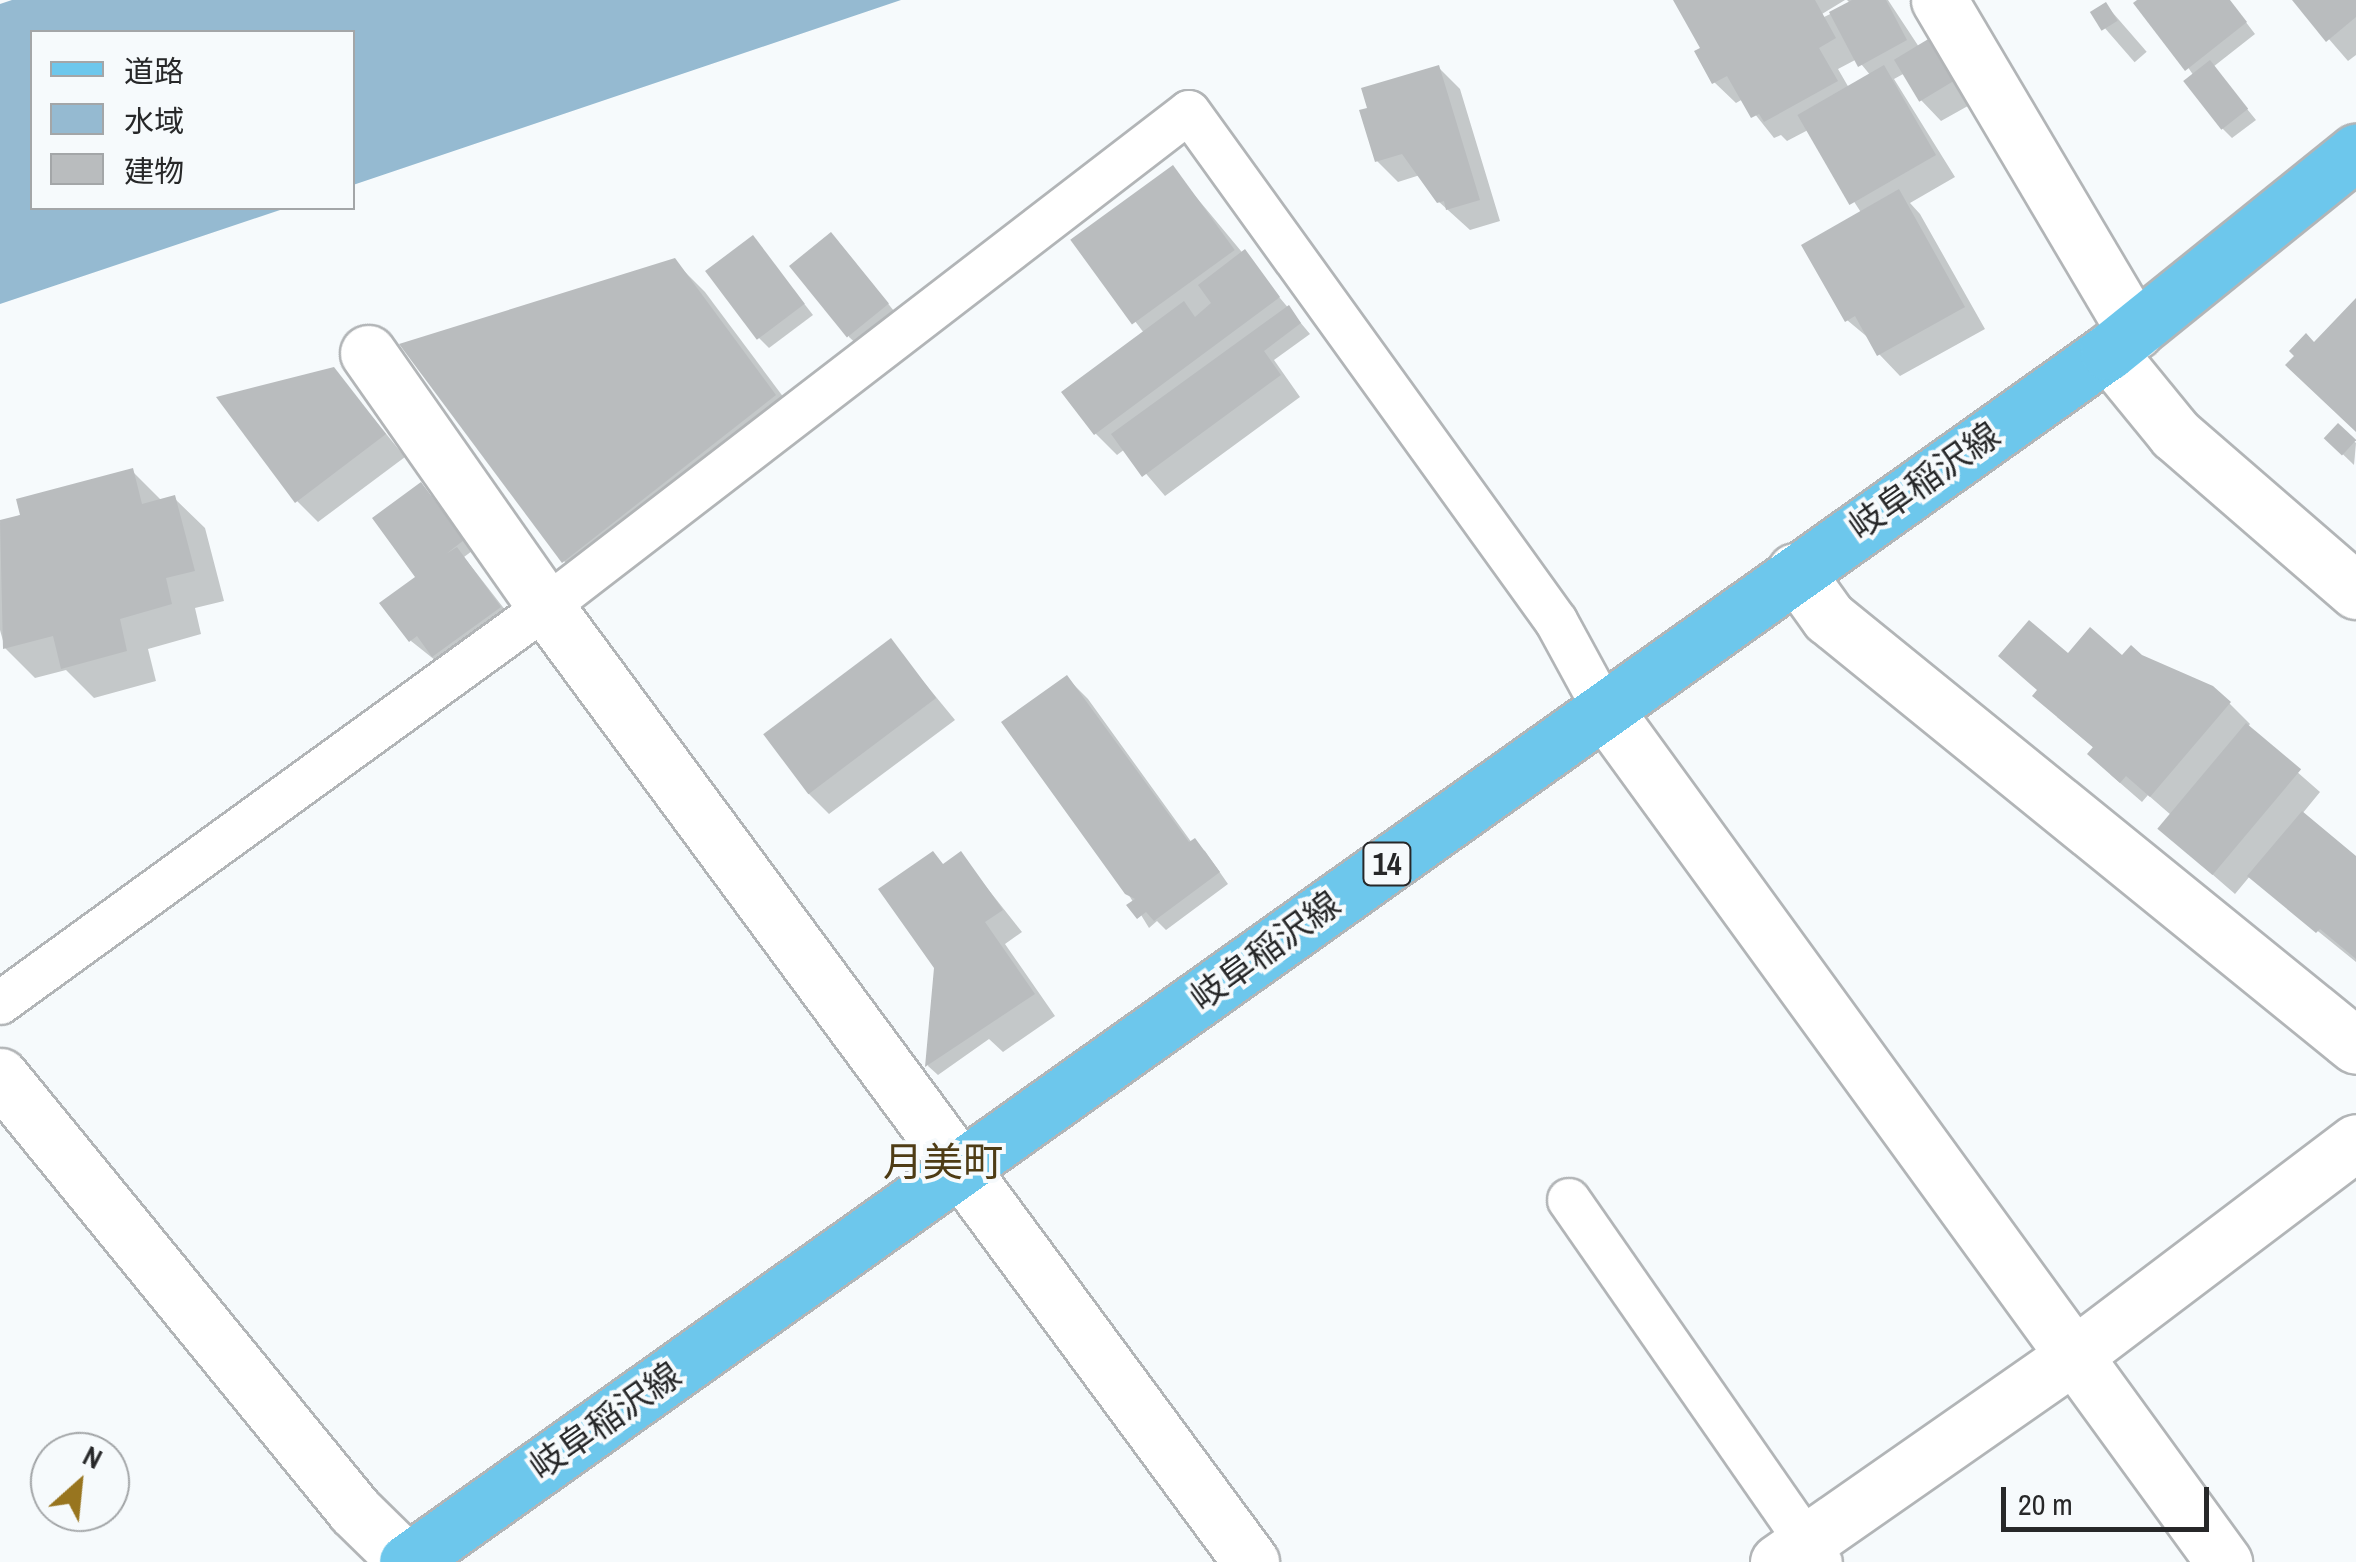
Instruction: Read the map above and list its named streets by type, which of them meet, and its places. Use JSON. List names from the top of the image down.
{
  "streets": {
    "main road": ["岐阜稲沢線", "14"]
  },
  "districts": ["月美町"],
  "legend": ["道路", "水域", "建物"],
  "scale_bar": "20 m",
  "north": "top right"
}
